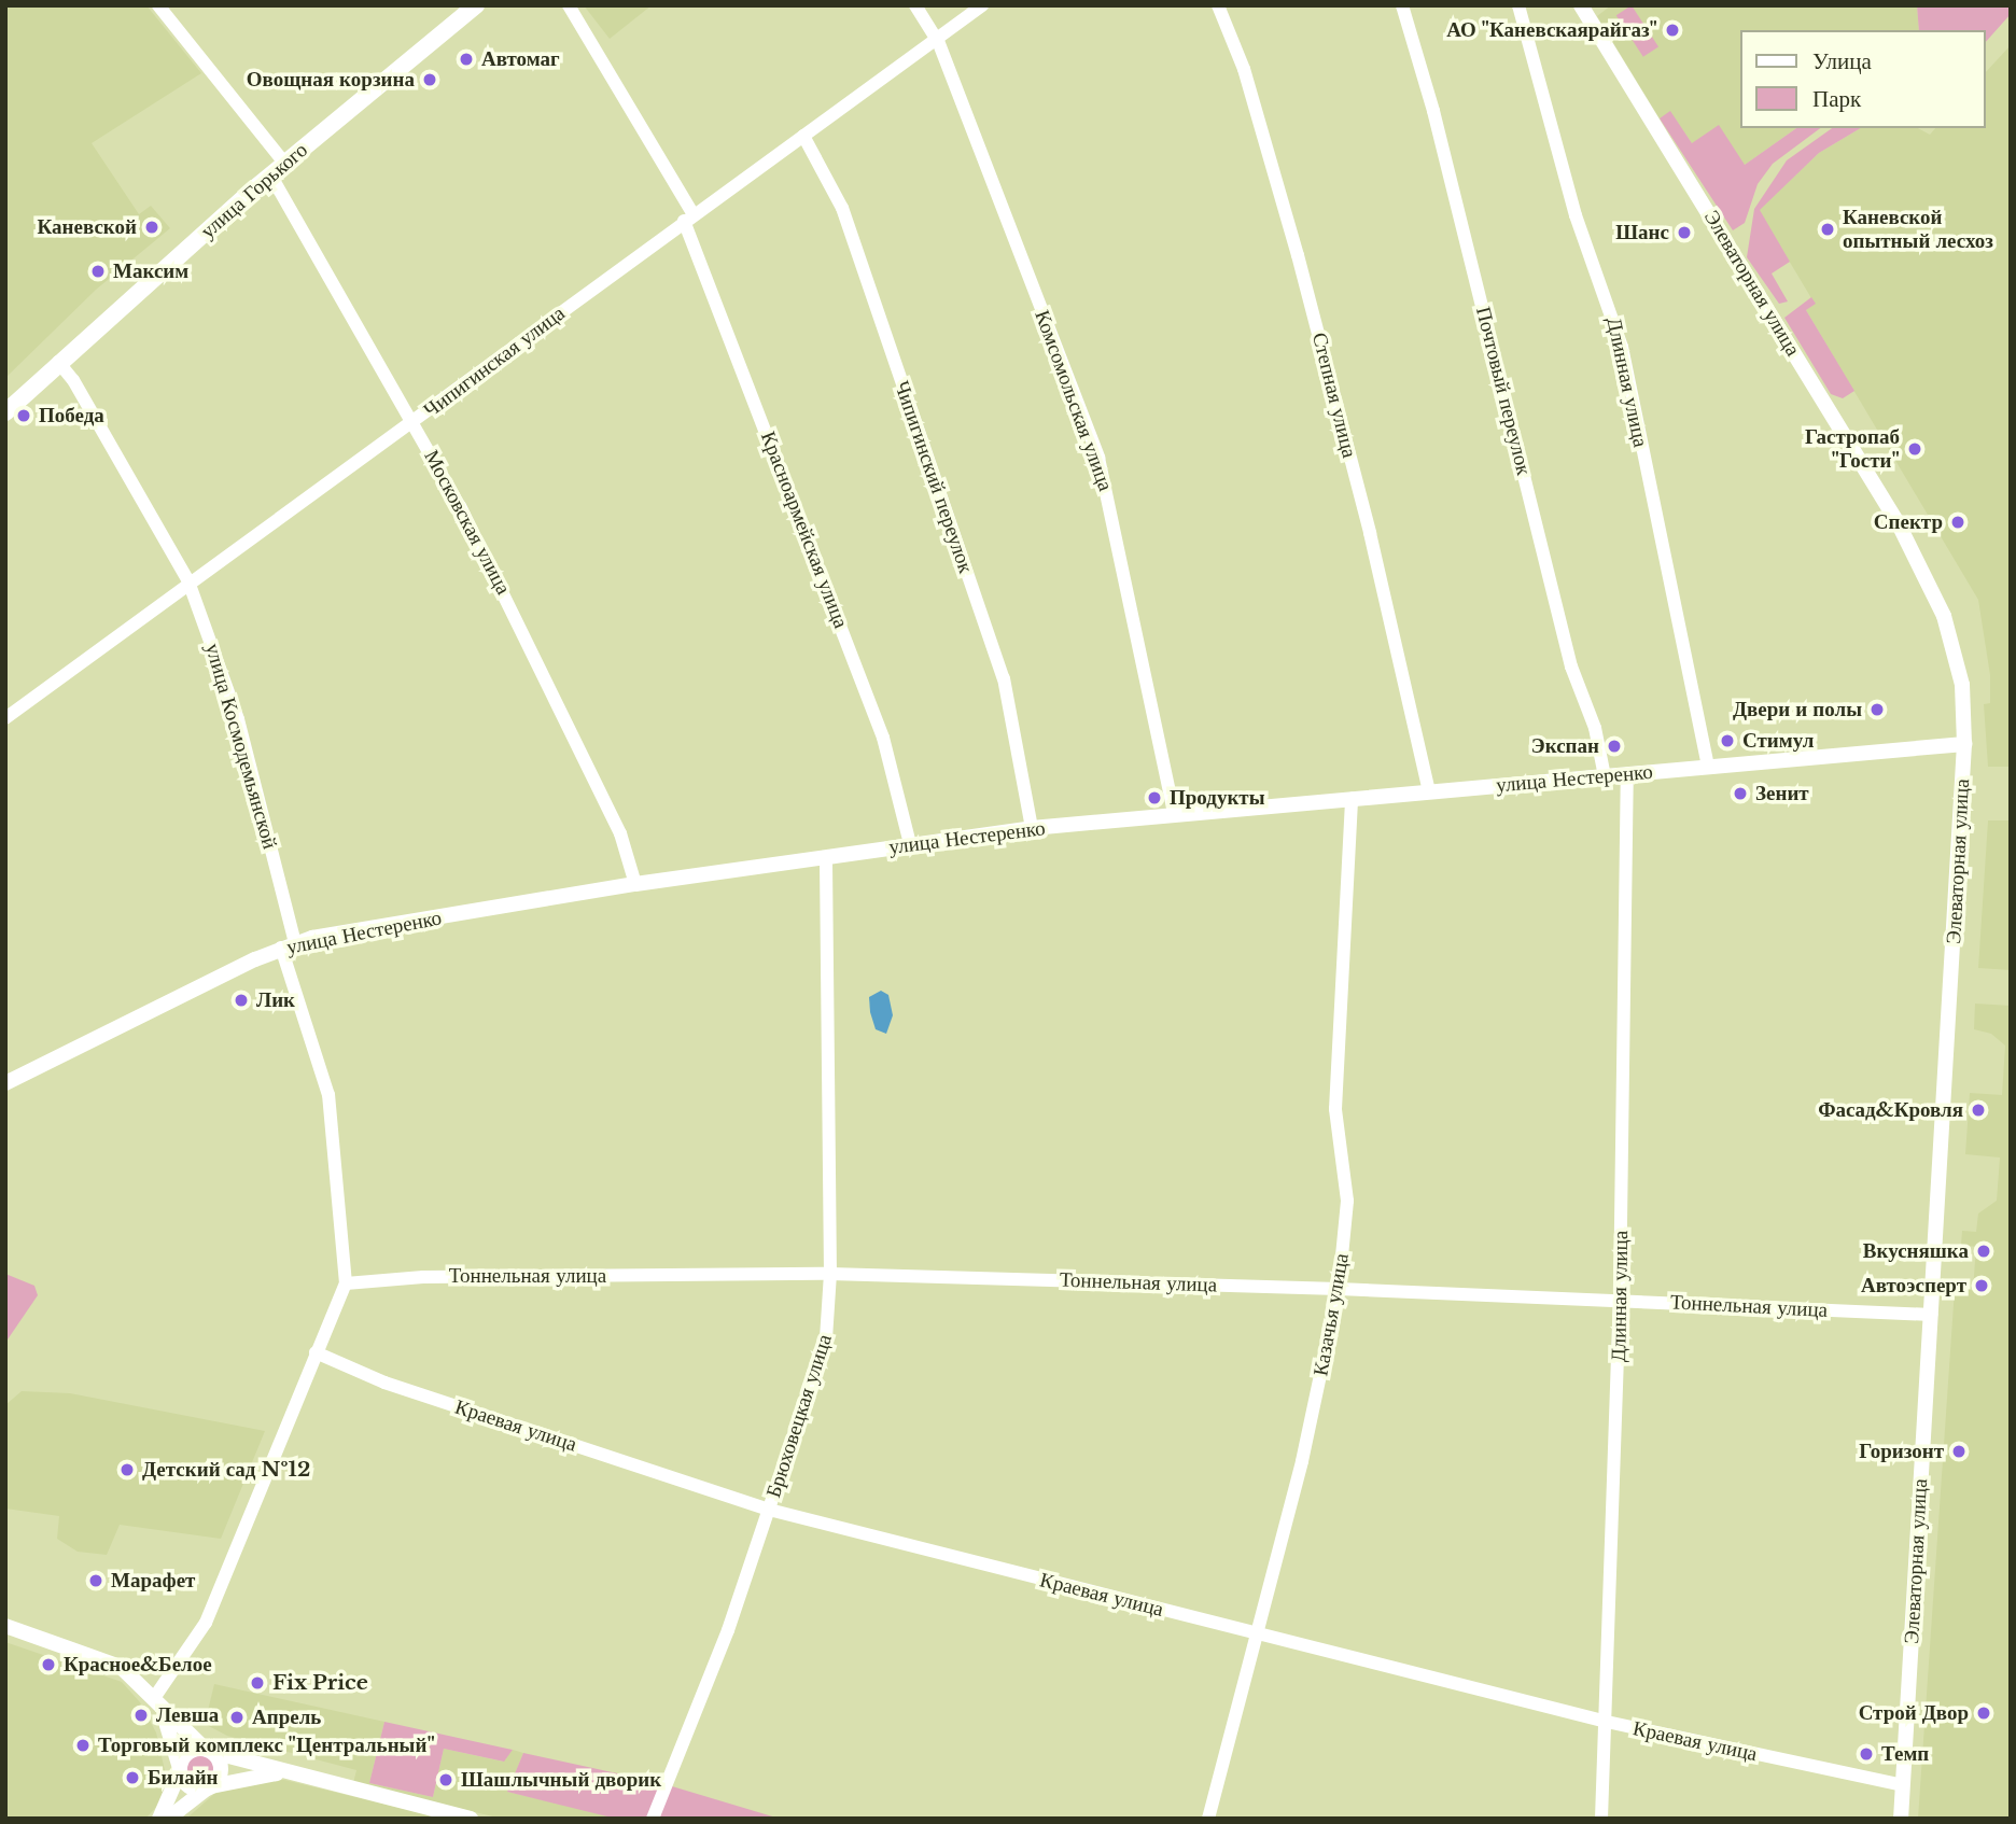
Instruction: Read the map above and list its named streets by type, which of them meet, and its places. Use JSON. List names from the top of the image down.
{
  "streets": {
    "main road": ["улица Горького"],
    "street": [
      "Элеваторная улица",
      "Чипигинская улица",
      "Длинная улица",
      "Почтовый переулок",
      "Степная улица",
      "Комсомольская улица",
      "Чипигинский переулок",
      "Московская улица",
      "Красноармейская улица",
      "улица Космодемьянской",
      "улица Нестеренко",
      "Тоннельная улица",
      "Казачья улица",
      "Брюховецкая улица",
      "Краевая улица"
    ]
  },
  "crossings": [
    ["улица Горького", "Московская улица"],
    ["улица Горького", "улица Космодемьянской"],
    ["Элеваторная улица", "улица Нестеренко"],
    ["Элеваторная улица", "Тоннельная улица"],
    ["Элеваторная улица", "Краевая улица"],
    ["Чипигинская улица", "Комсомольская улица"],
    ["Чипигинская улица", "Чипигинский переулок"],
    ["Чипигинская улица", "Московская улица"],
    ["Чипигинская улица", "Красноармейская улица"],
    ["Чипигинская улица", "улица Космодемьянской"],
    ["Длинная улица", "улица Нестеренко"],
    ["Длинная улица", "Тоннельная улица"],
    ["Длинная улица", "Краевая улица"],
    ["Почтовый переулок", "улица Нестеренко"],
    ["Степная улица", "улица Нестеренко"],
    ["Комсомольская улица", "улица Нестеренко"],
    ["Чипигинский переулок", "улица Нестеренко"],
    ["Московская улица", "улица Нестеренко"],
    ["Красноармейская улица", "улица Нестеренко"],
    ["улица Космодемьянской", "улица Нестеренко"],
    ["улица Космодемьянской", "Тоннельная улица"],
    ["улица Космодемьянской", "Краевая улица"],
    ["улица Нестеренко", "Казачья улица"],
    ["улица Нестеренко", "Брюховецкая улица"],
    ["Тоннельная улица", "Казачья улица"],
    ["Тоннельная улица", "Брюховецкая улица"],
    ["Казачья улица", "Краевая улица"],
    ["Брюховецкая улица", "Краевая улица"]
  ],
  "places": [
    "АО \"Каневскаярайгаз\"",
    "Автомаг",
    "Овощная корзина",
    "Каневской",
    "Каневской опытный лесхоз",
    "Шанс",
    "Максим",
    "Победа",
    "Гастропаб \"Гости\"",
    "Спектр",
    "Двери и полы",
    "Стимул",
    "Экспан",
    "Зенит",
    "Продукты",
    "Лик",
    "Фасад&Кровля",
    "Вкусняшка",
    "Автоэсперт",
    "Горизонт",
    "Детский сад №12",
    "Марафет",
    "Красное&Белое",
    "Fix Price",
    "Строй Двор",
    "Левша",
    "Апрель",
    "Торговый комплекс \"Центральный\"",
    "Темп",
    "Билайн",
    "Шашлычный дворик"
  ],
  "legend": ["Улица", "Парк"]
}
